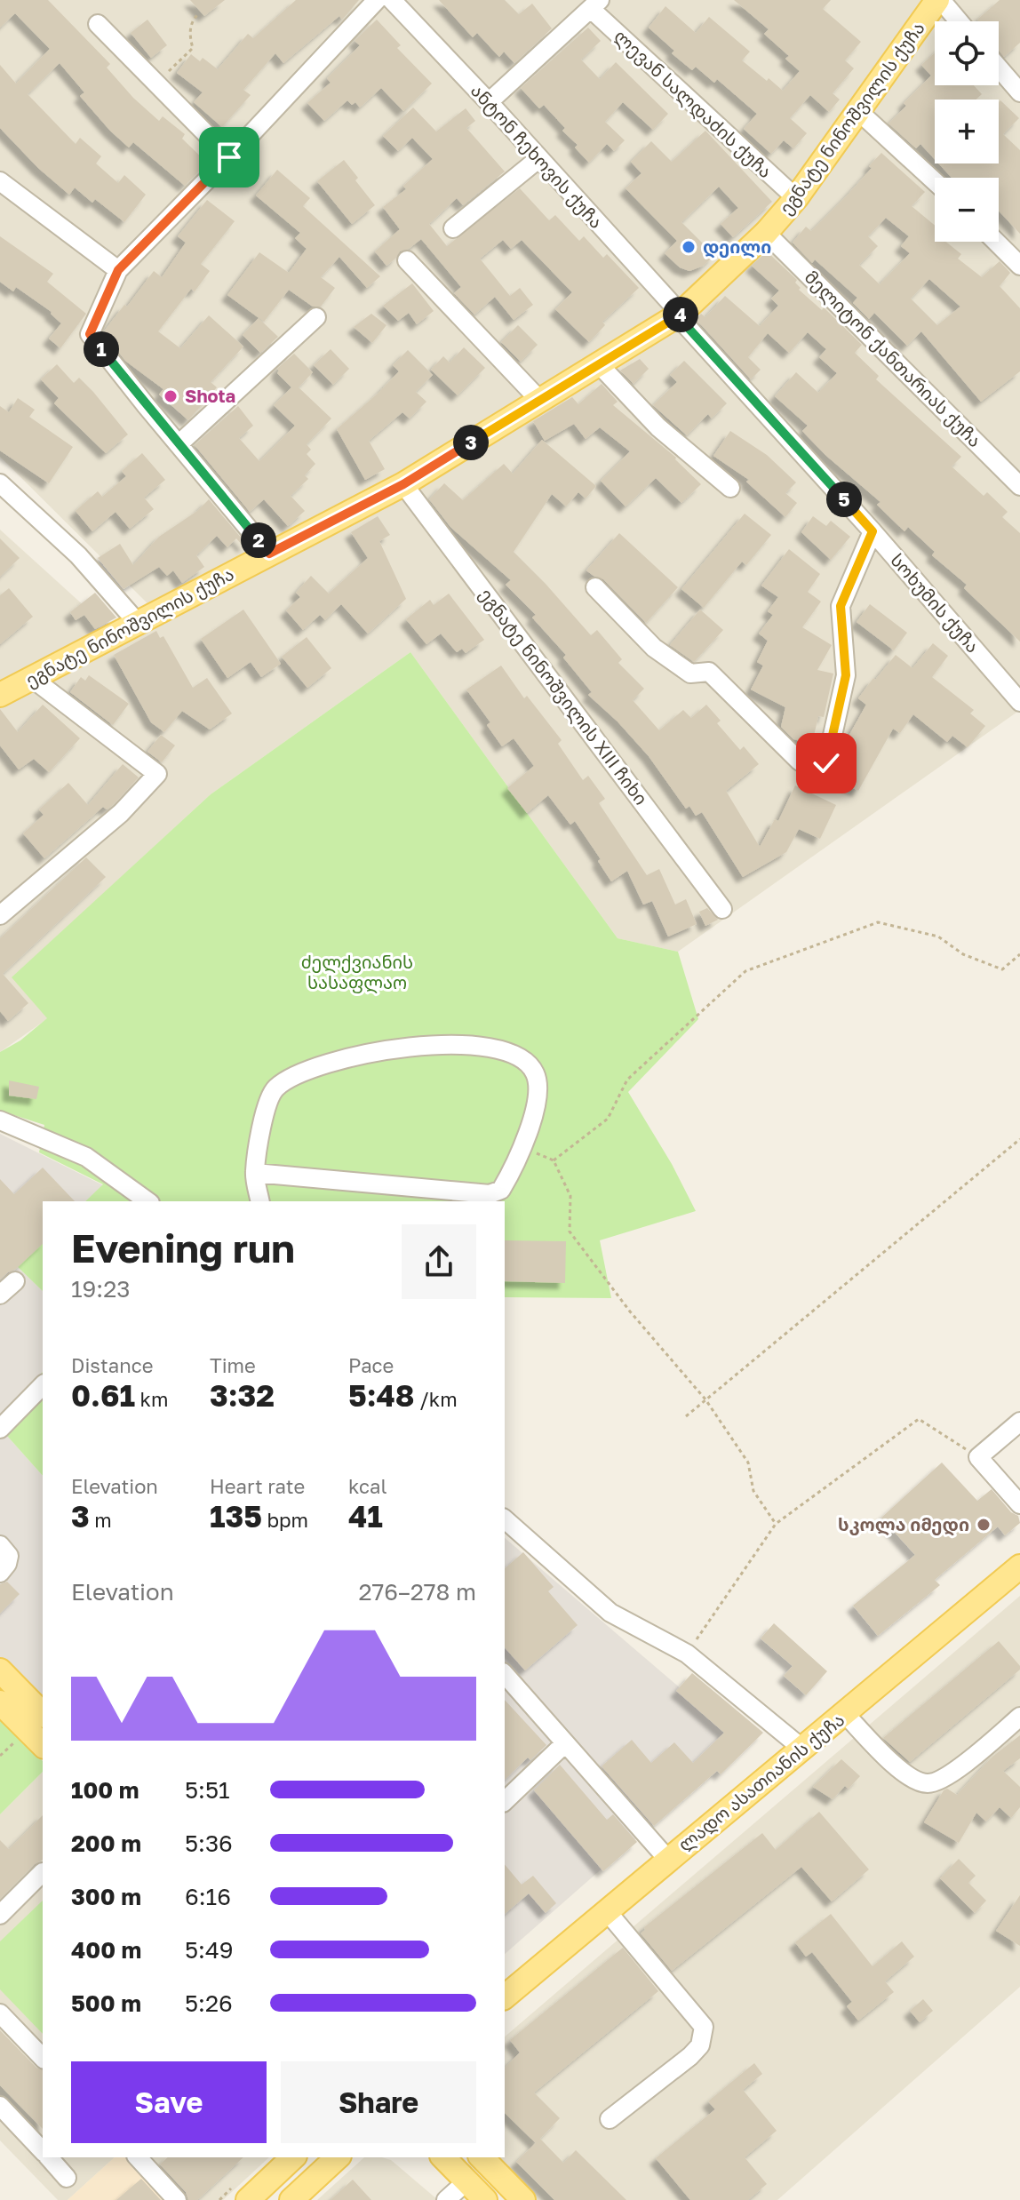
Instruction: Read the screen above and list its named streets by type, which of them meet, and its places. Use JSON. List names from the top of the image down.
{
  "streets": {
    "main road": ["ეგნატე ნინოშვილის ქუჩა", "ლადო ასათიანის ქუჩა"],
    "street": [
      "ლევან სალდაძის ქუჩა",
      "ანტონ ჩეხოვის ქუჩა",
      "მელიტონ ქანთარიას ქუჩა",
      "სოხუმის ქუჩა",
      "ეგნატე ნინოშვილის XIII ჩიხი"
    ]
  },
  "crossings": [
    ["ლევან სალდაძის ქუჩა", "ეგნატე ნინოშვილის ქუჩა"],
    ["ეგნატე ნინოშვილის ქუჩა", "ანტონ ჩეხოვის ქუჩა"],
    ["ეგნატე ნინოშვილის ქუჩა", "მელიტონ ქანთარიას ქუჩა"],
    ["ეგნატე ნინოშვილის ქუჩა", "სოხუმის ქუჩა"],
    ["ეგნატე ნინოშვილის ქუჩა", "ეგნატე ნინოშვილის XIII ჩიხი"],
    ["ანტონ ჩეხოვის ქუჩა", "სოხუმის ქუჩა"]
  ],
  "parks": ["ძელქვიანის სასაფლაო"],
  "places": ["დეილი", "Shota", "სკოლა იმედი"],
  "page": {
    "map_buttons": ["+", "−"],
    "pins": [
      "4",
      "1",
      "3",
      "5",
      "2"
    ],
    "heading": ["Evening run", "19:23"],
    "stats": [
      ["Distance", "0.61 km"],
      ["Time", "3:32"],
      ["Pace", "5:48 /km"],
      ["Elevation", "3 m"],
      ["Heart rate", "135 bpm"],
      ["kcal", "41"]
    ],
    "chart": ["Elevation", "276–278 m"],
    "list": [
      {
        "name": "100 m",
        "note": "5:51"
      },
      {
        "name": "200 m",
        "note": "5:36"
      },
      {
        "name": "300 m",
        "note": "6:16"
      },
      {
        "name": "400 m",
        "note": "5:49"
      },
      {
        "name": "500 m",
        "note": "5:26"
      }
    ],
    "buttons": ["Save", "Share"]
  }
}
